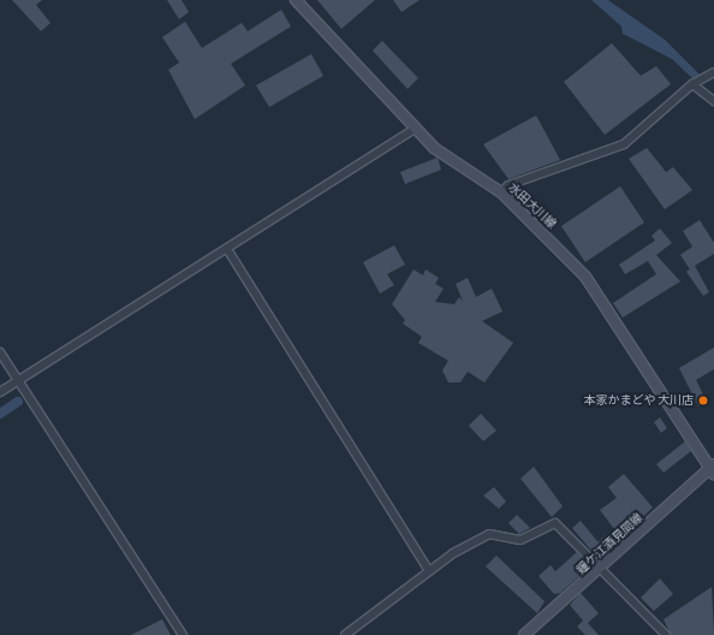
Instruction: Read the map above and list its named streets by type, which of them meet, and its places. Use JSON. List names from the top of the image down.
{
  "streets": {
    "main road": ["水田大川線", "鐘ケ江酒見間線"]
  },
  "crossings": [
    ["水田大川線", "鐘ケ江酒見間線"]
  ],
  "places": ["本家かまどや 大川店"]
}
